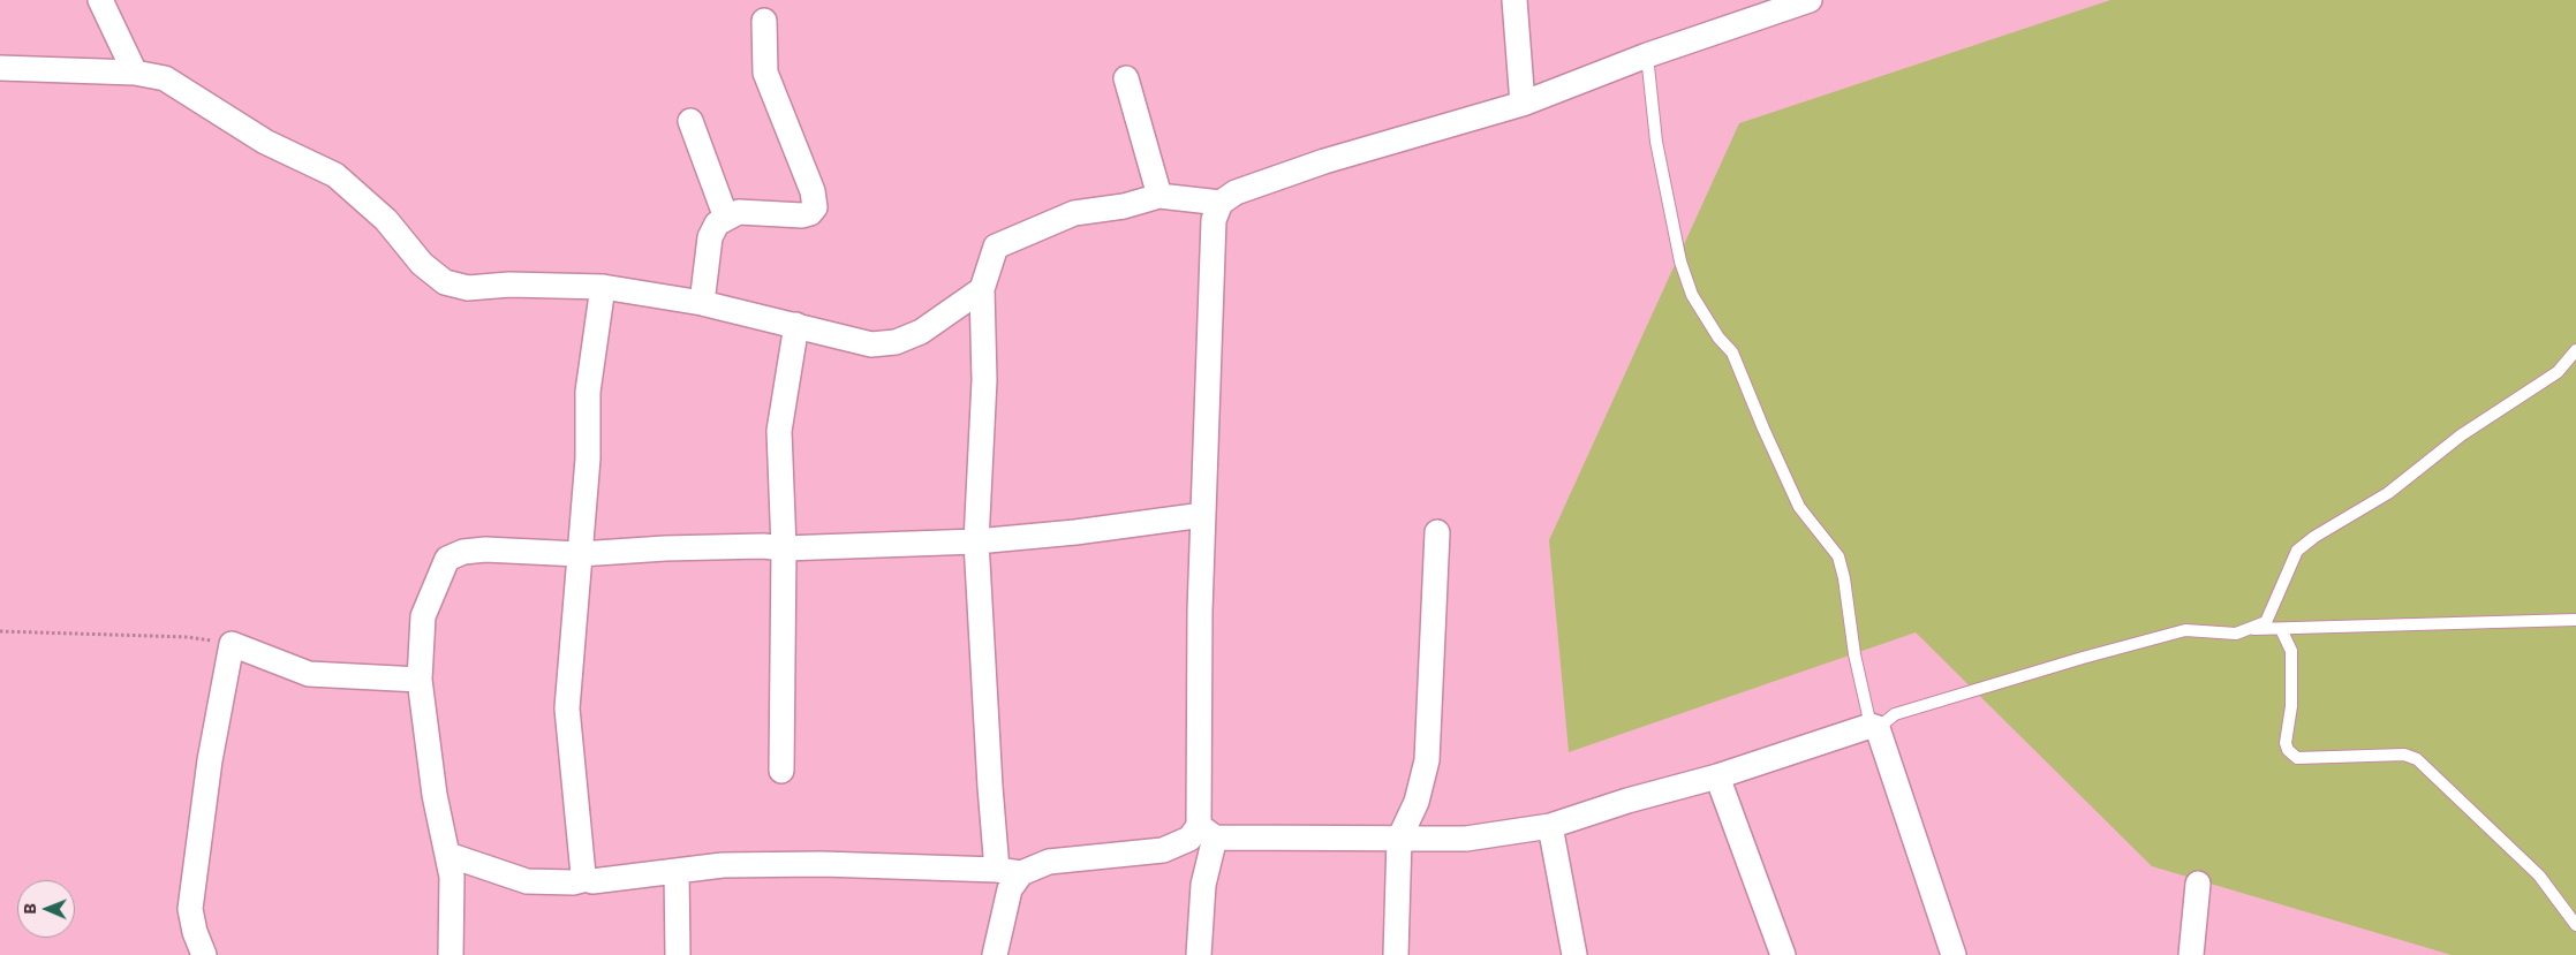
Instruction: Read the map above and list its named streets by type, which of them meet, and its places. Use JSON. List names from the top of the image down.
{
  "north": "left"
}
